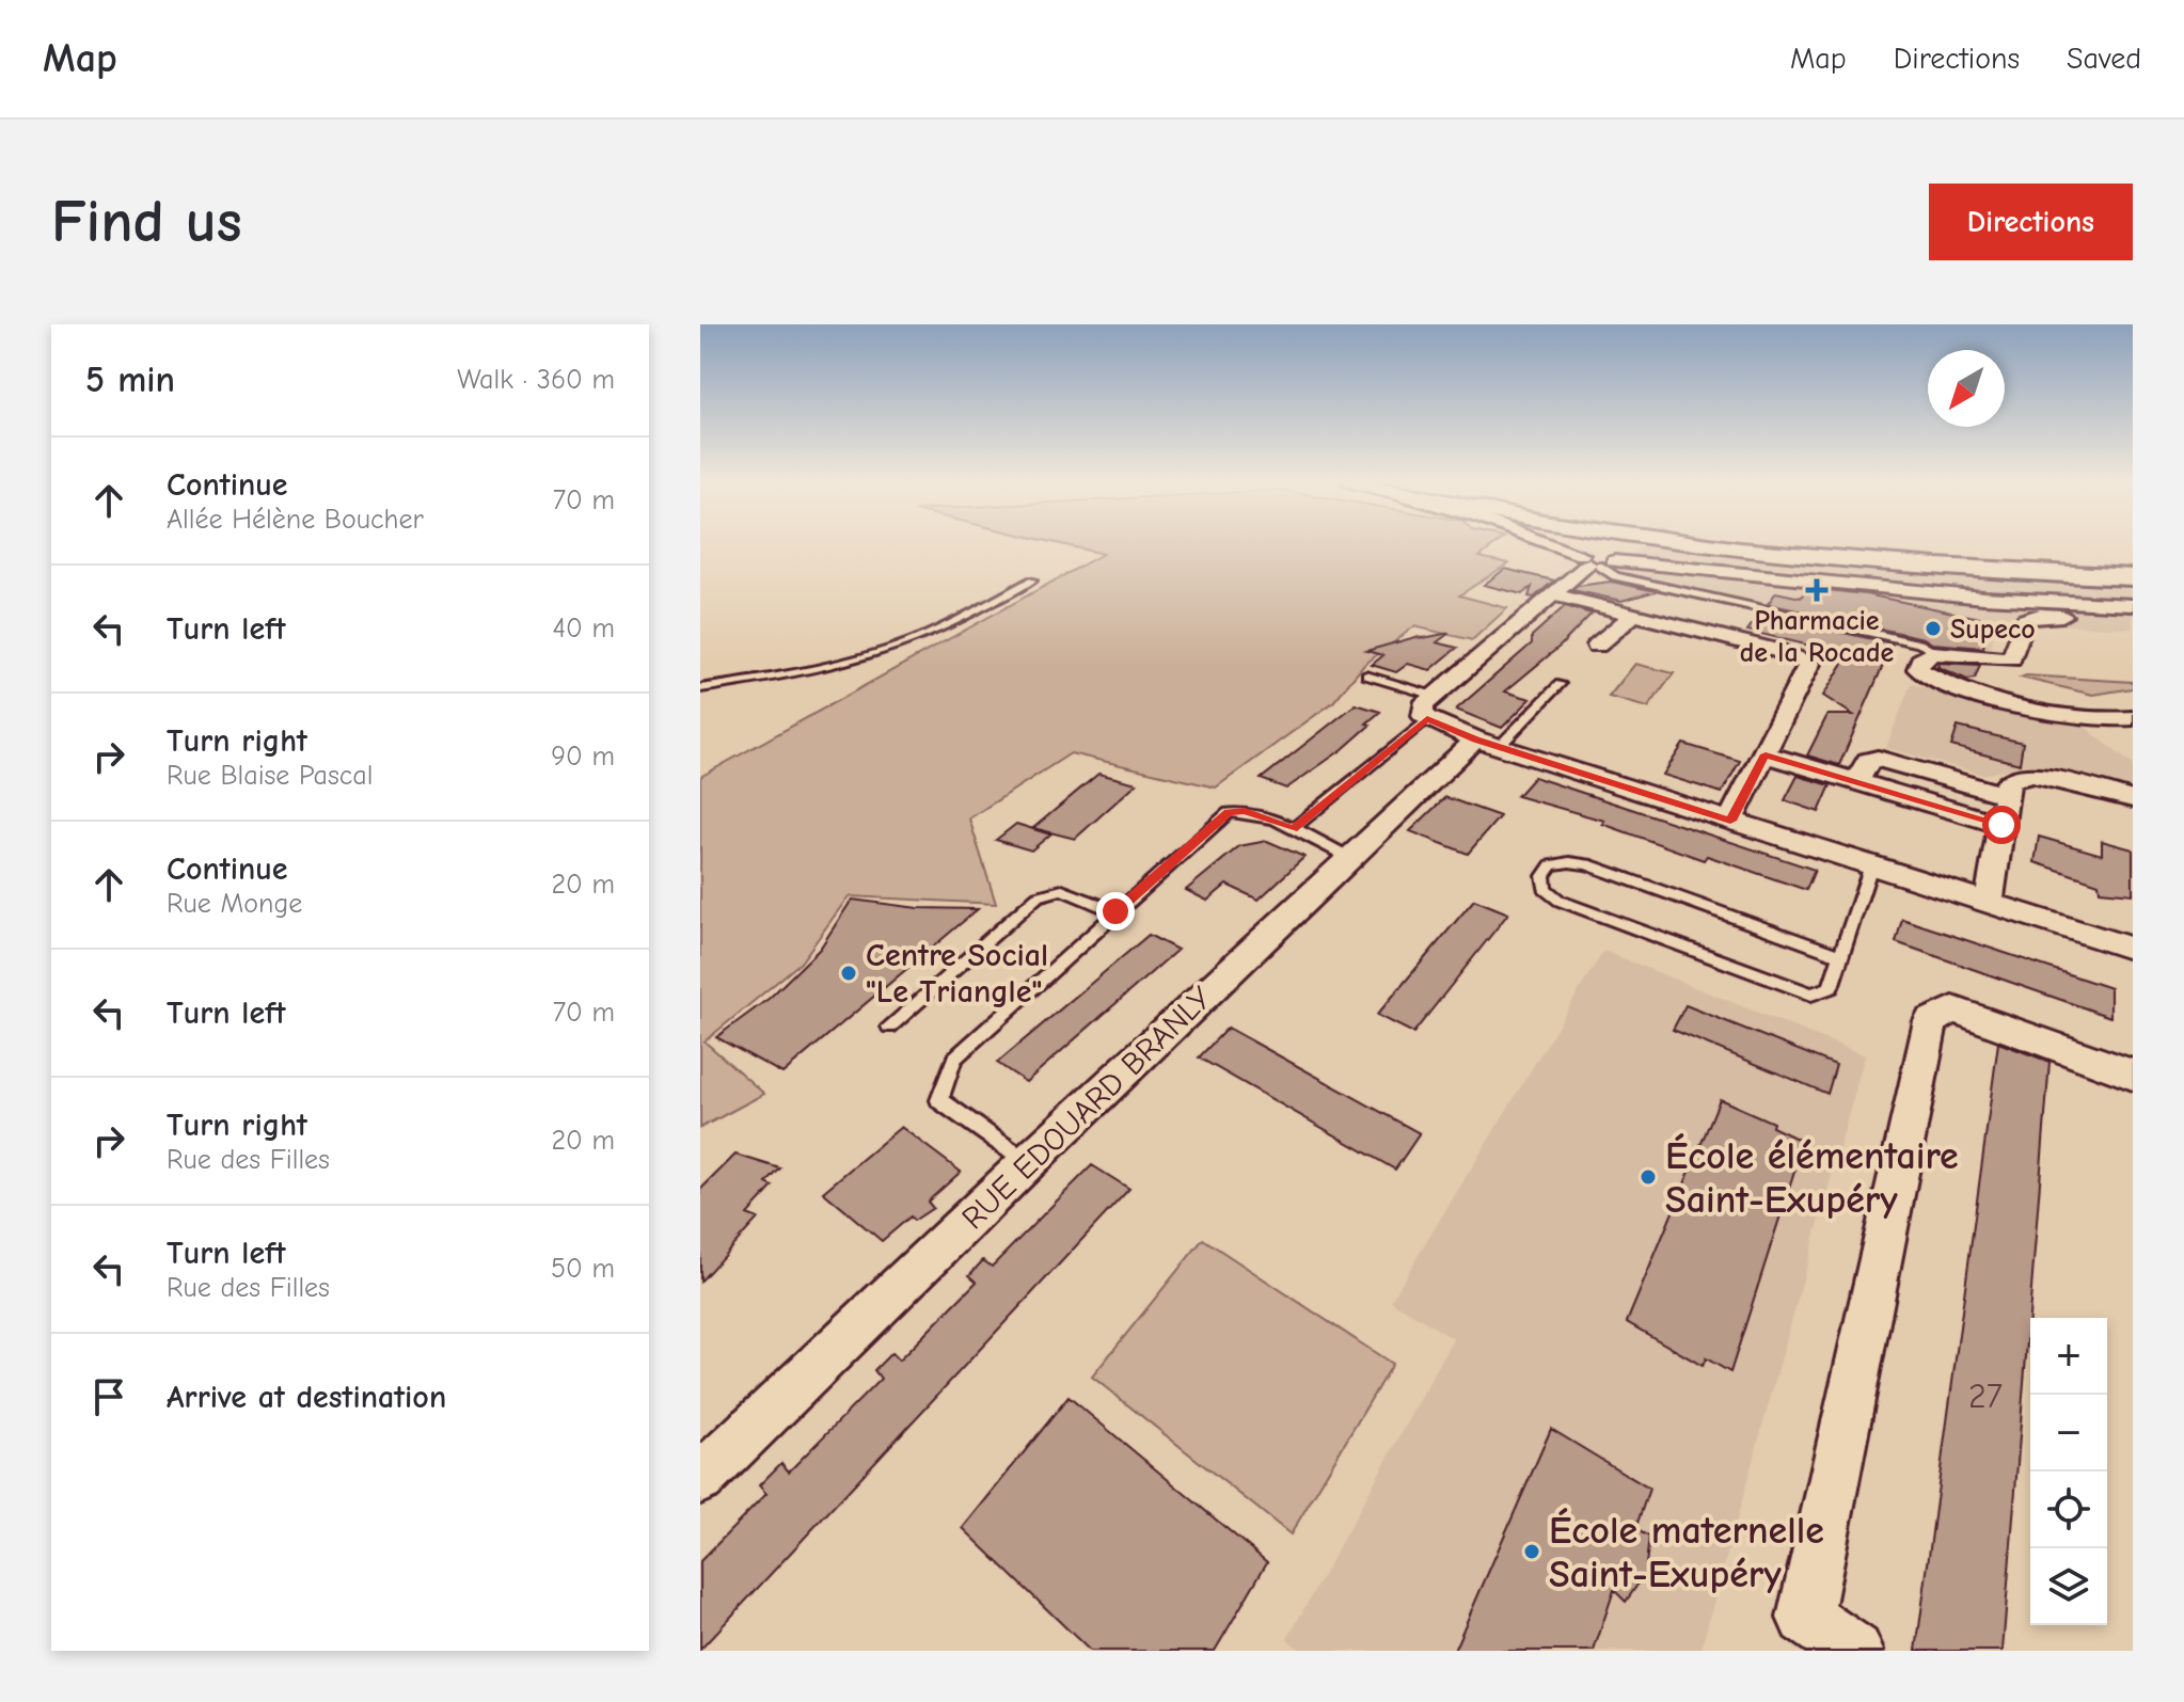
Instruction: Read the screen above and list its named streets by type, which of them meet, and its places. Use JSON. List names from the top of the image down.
{
  "streets": {
    "street": ["RUE EDOUARD BRANLY"]
  },
  "places": {
    "health": ["Pharmacie de la Rocade"],
    "other": [
      "Supeco",
      "Centre Social \"Le Triangle\"",
      "École élémentaire Saint-Exupéry",
      "École maternelle Saint-Exupéry"
    ]
  },
  "house_numbers": ["27"],
  "north": "bottom left",
  "page": {
    "header": "Map",
    "nav": ["Map", "Directions", "Saved"],
    "buttons": "Directions",
    "title": "Find us",
    "heading": ["5 min", "Walk · 360 m"],
    "list": [
      ["Continue", "Allée Hélène Boucher", "70 m"],
      ["Turn left", "40 m"],
      ["Turn right", "Rue Blaise Pascal", "90 m"],
      ["Continue", "Rue Monge", "20 m"],
      ["Turn left", "70 m"],
      ["Turn right", "Rue des Filles", "20 m"],
      ["Turn left", "Rue des Filles", "50 m"],
      "Arrive at destination"
    ],
    "map_buttons": ["+", "−"]
  }
}
